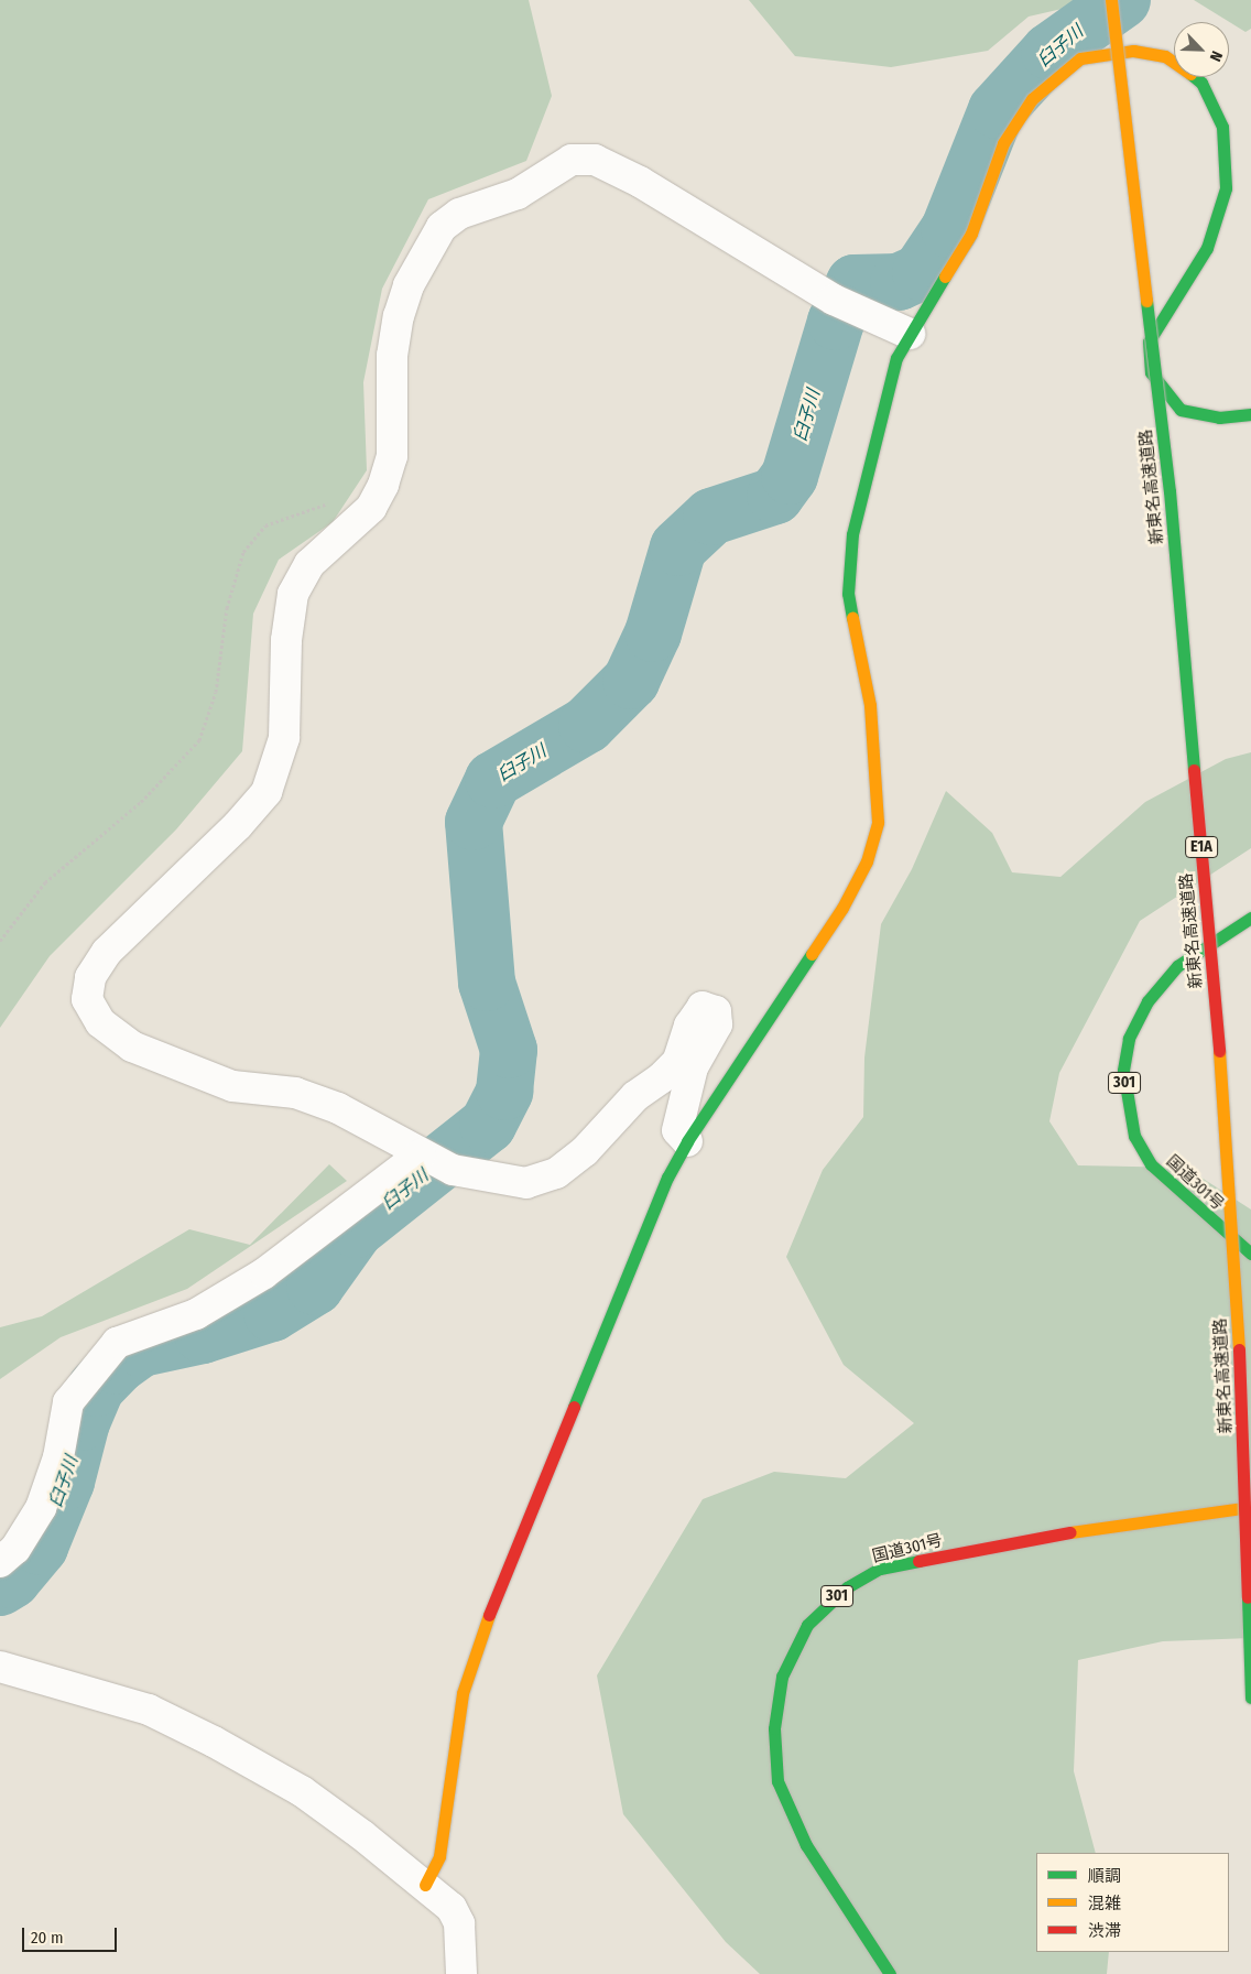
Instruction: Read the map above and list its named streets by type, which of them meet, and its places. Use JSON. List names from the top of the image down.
{
  "streets": {
    "main road": [
      "新東名高速道路",
      "E1A",
      "301",
      "国道301号"
    ]
  },
  "water": ["臼子川"],
  "legend": ["順調", "混雑", "渋滞"],
  "scale_bar": "20 m",
  "north": "bottom right"
}
